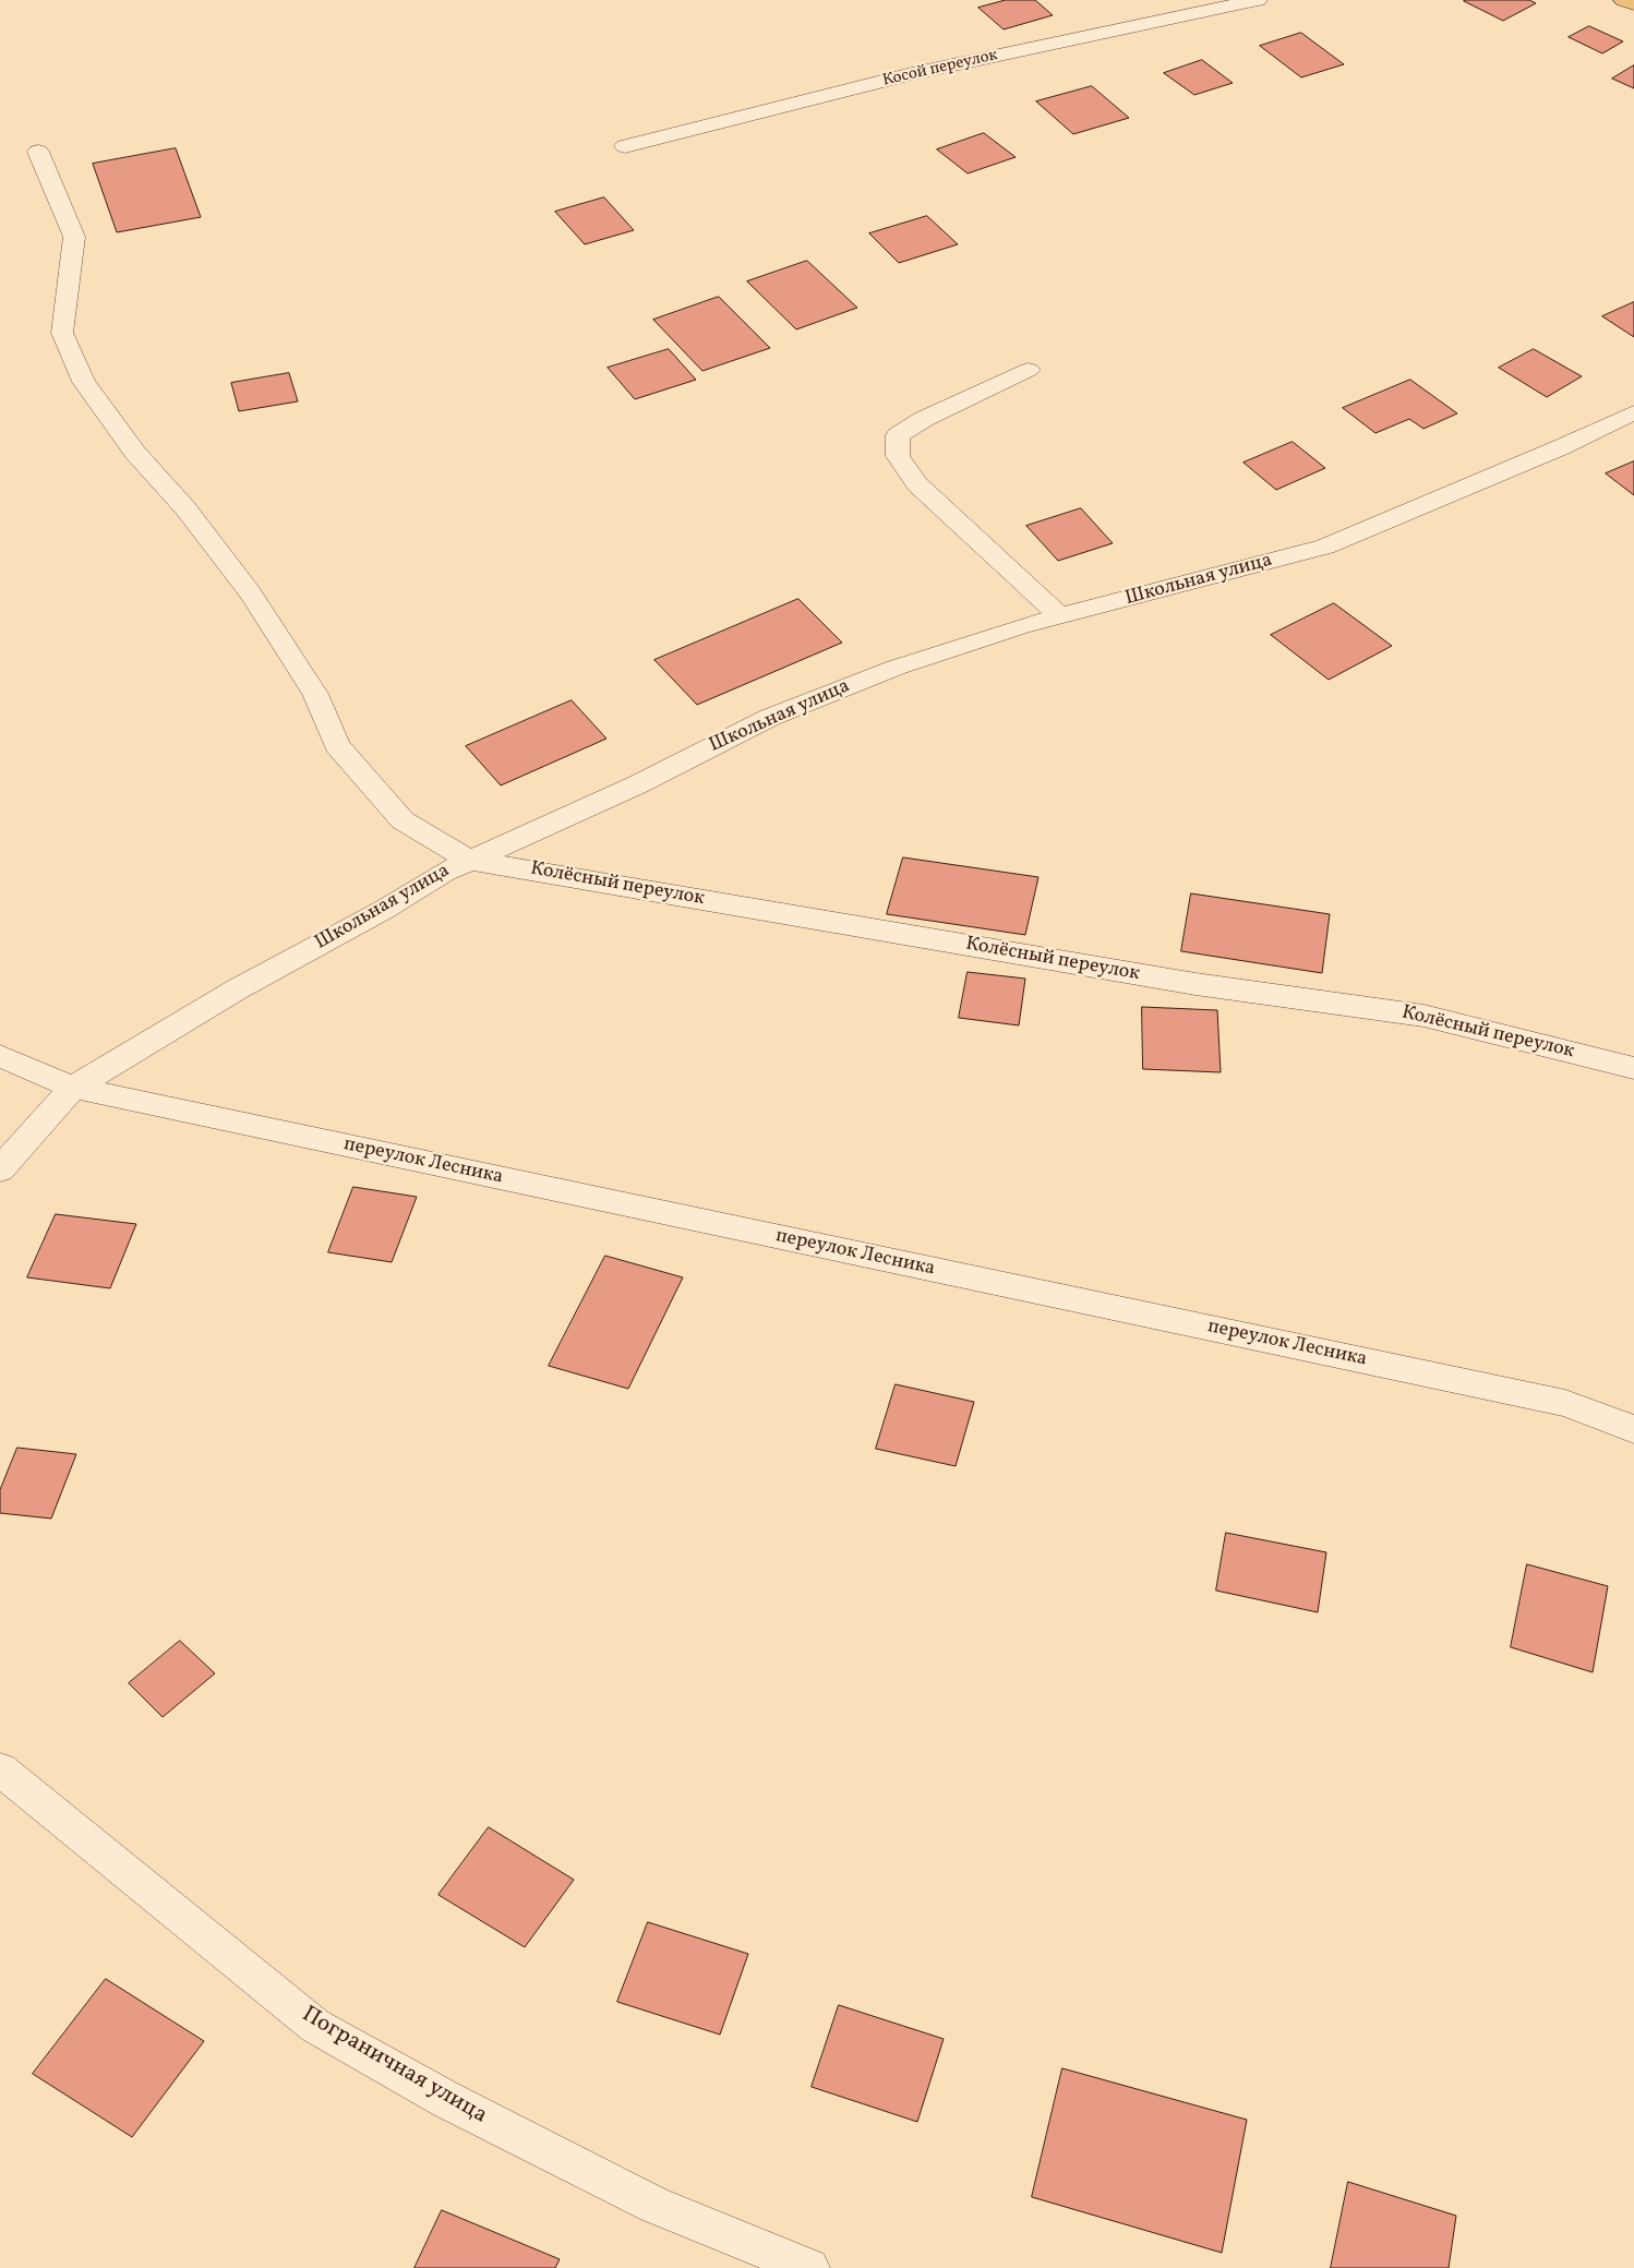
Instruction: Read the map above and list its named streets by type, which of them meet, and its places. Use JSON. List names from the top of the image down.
{
  "streets": {
    "street": [
      "Косой переулок",
      "Школьная улица",
      "Колёсный переулок",
      "переулок Лесника",
      "Пограничная улица"
    ]
  },
  "crossings": [
    ["Школьная улица", "Колёсный переулок"],
    ["Школьная улица", "переулок Лесника"]
  ]
}
